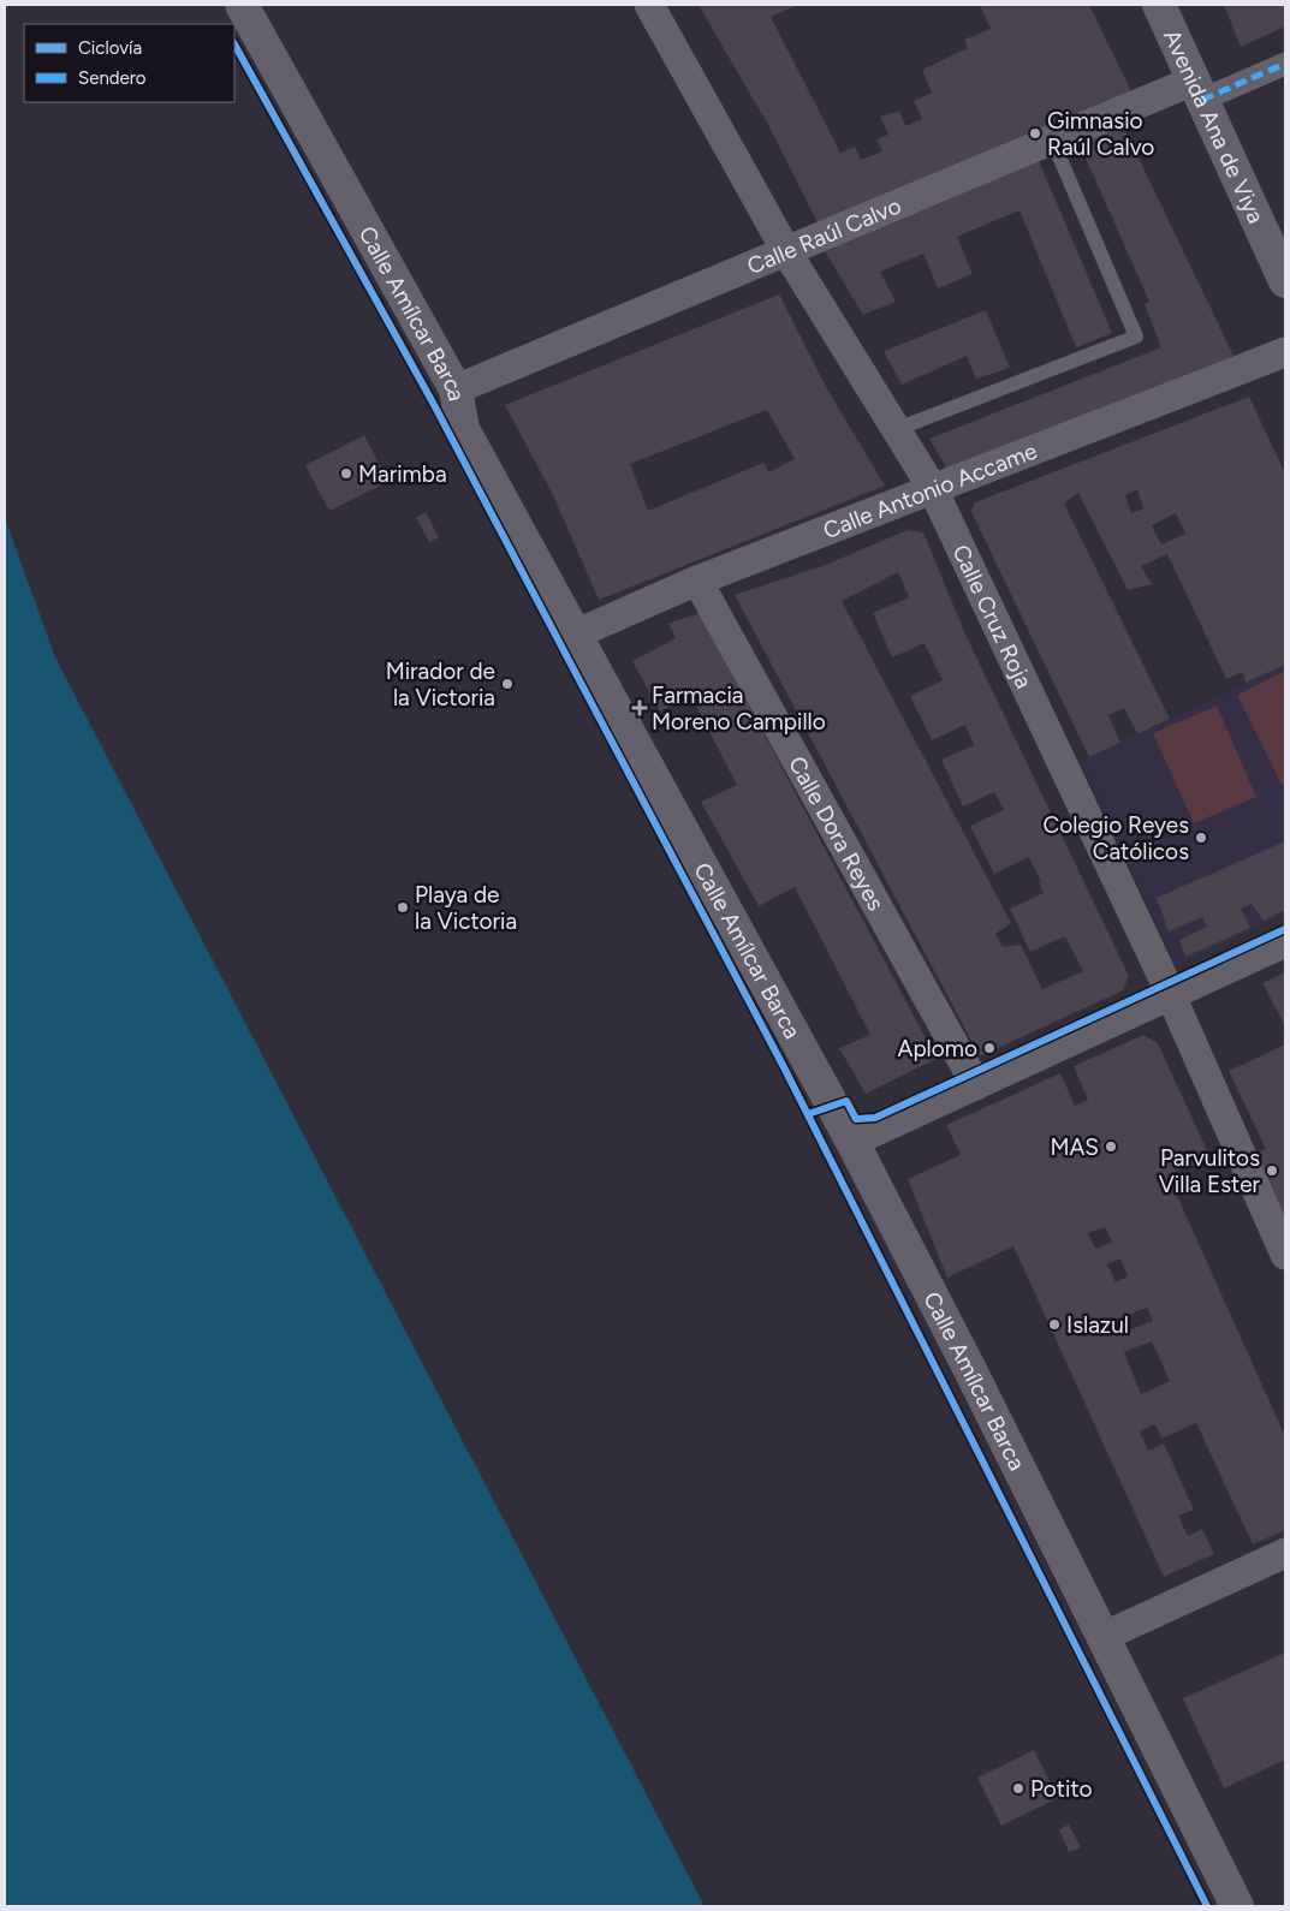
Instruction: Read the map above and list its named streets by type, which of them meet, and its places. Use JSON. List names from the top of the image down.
{
  "streets": {
    "street": [
      "Avenida Ana de Viya",
      "Calle Raúl Calvo",
      "Calle Amílcar Barca",
      "Calle Antonio Accame",
      "Calle Cruz Roja",
      "Calle Dora Reyes"
    ]
  },
  "crossings": [
    ["Avenida Ana de Viya", "Calle Raúl Calvo"],
    ["Calle Raúl Calvo", "Calle Amílcar Barca"],
    ["Calle Raúl Calvo", "Calle Cruz Roja"],
    ["Calle Amílcar Barca", "Calle Antonio Accame"],
    ["Calle Antonio Accame", "Calle Cruz Roja"],
    ["Calle Antonio Accame", "Calle Dora Reyes"]
  ],
  "places": {
    "other": [
      "Gimnasio Raúl Calvo",
      "Marimba",
      "Mirador de la Victoria",
      "Colegio Reyes Católicos",
      "Playa de la Victoria",
      "Aplomo",
      "MAS",
      "Parvulitos Villa Ester",
      "Islazul",
      "Potito"
    ],
    "health": ["Farmacia Moreno Campillo"]
  },
  "legend": ["Ciclovía", "Sendero"]
}
